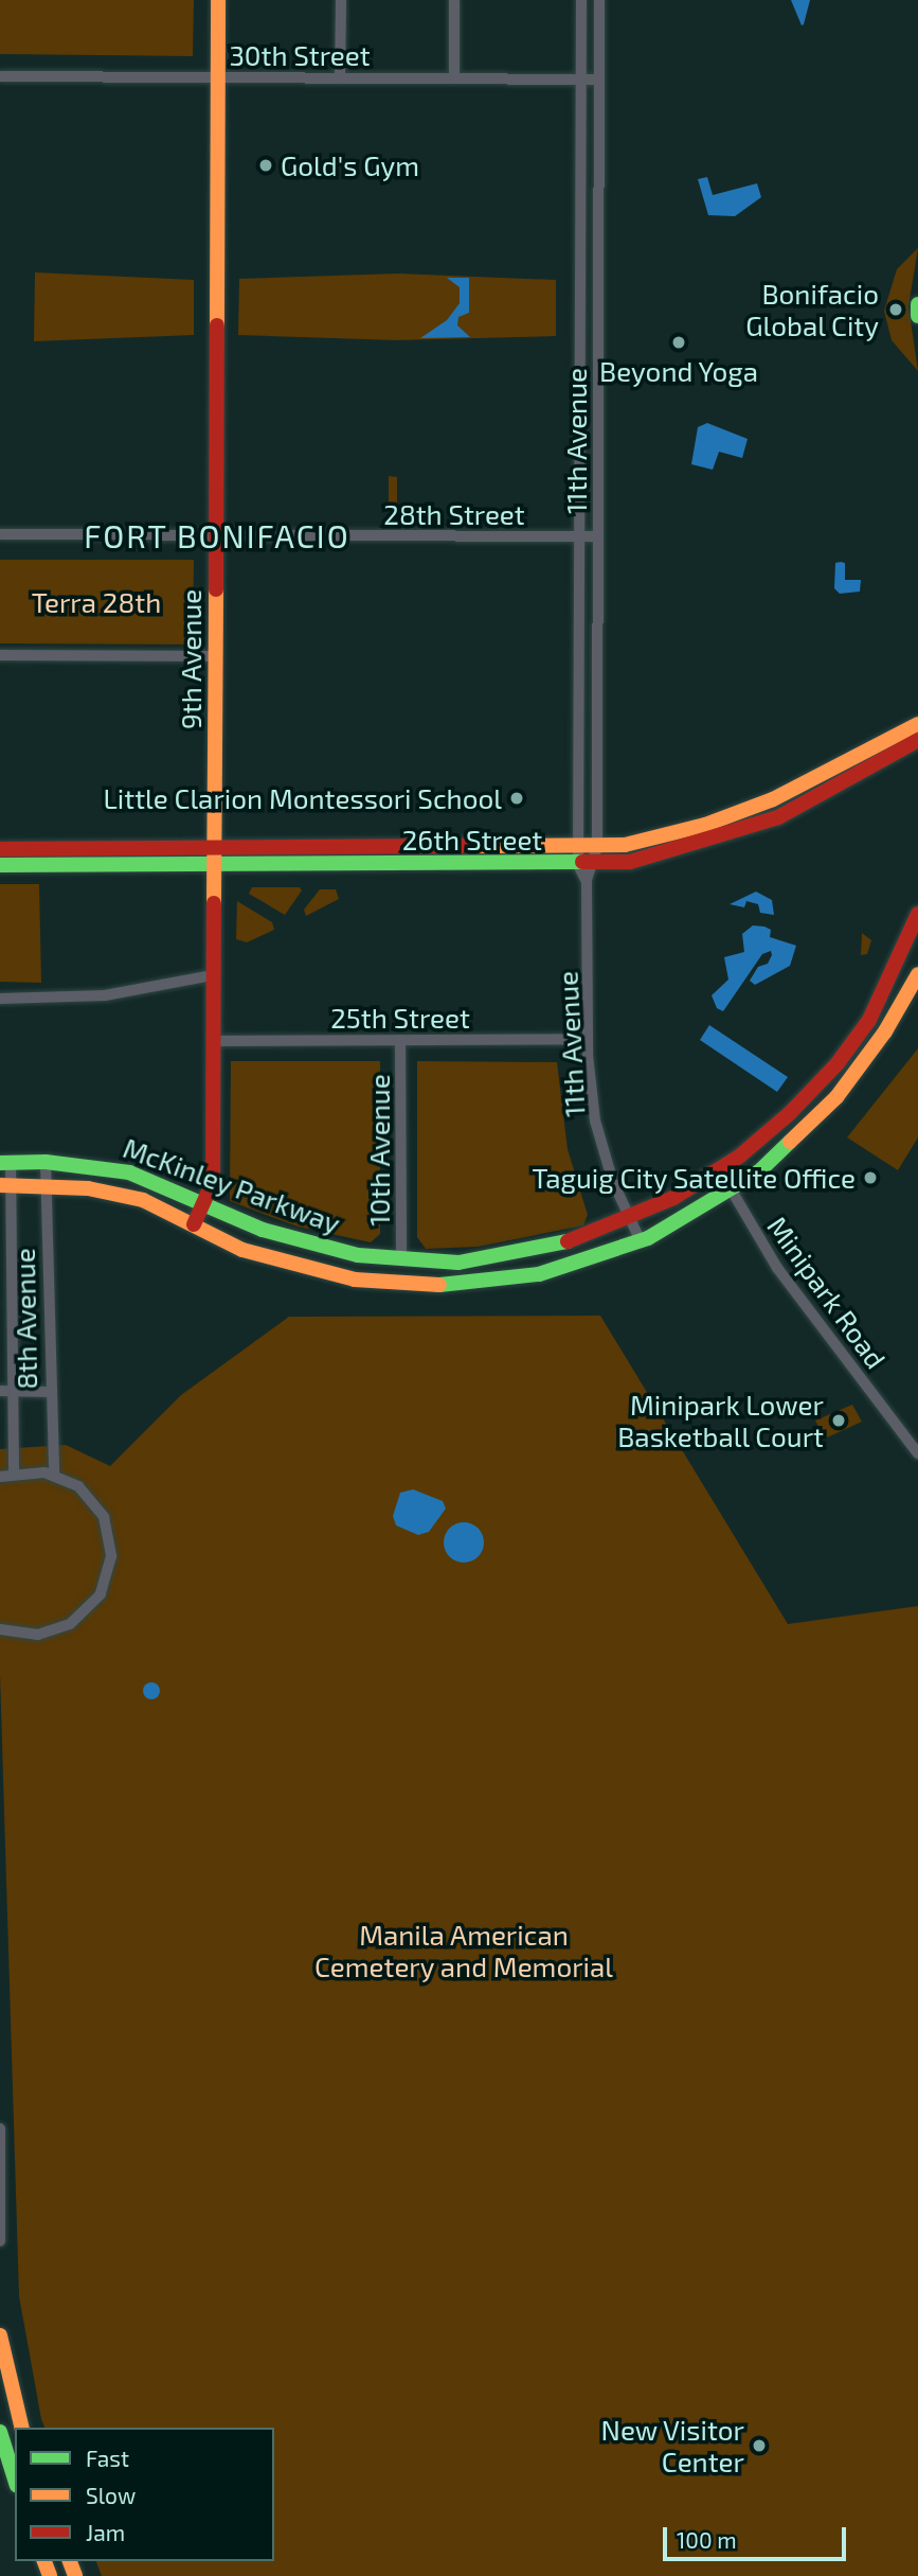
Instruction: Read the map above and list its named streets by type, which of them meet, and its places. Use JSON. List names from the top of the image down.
{
  "streets": {
    "main road": ["9th Avenue", "26th Street", "McKinley Parkway"],
    "street": [
      "30th Street",
      "11th Avenue",
      "28th Street",
      "25th Street",
      "10th Avenue",
      "Minipark Road",
      "8th Avenue"
    ]
  },
  "crossings": [
    ["30th Street", "11th Avenue"],
    ["30th Street", "9th Avenue"],
    ["11th Avenue", "28th Street"],
    ["11th Avenue", "26th Street"],
    ["11th Avenue", "25th Street"],
    ["11th Avenue", "McKinley Parkway"],
    ["28th Street", "9th Avenue"],
    ["9th Avenue", "26th Street"],
    ["9th Avenue", "25th Street"],
    ["9th Avenue", "McKinley Parkway"],
    ["25th Street", "10th Avenue"],
    ["10th Avenue", "McKinley Parkway"],
    ["McKinley Parkway", "Minipark Road"],
    ["McKinley Parkway", "8th Avenue"]
  ],
  "districts": ["FORT BONIFACIO"],
  "parks": ["Terra 28th", "Manila American Cemetery and Memorial"],
  "places": [
    "Gold's Gym",
    "Bonifacio Global City",
    "Beyond Yoga",
    "Little Clarion Montessori School",
    "Taguig City Satellite Office",
    "Minipark Lower Basketball Court",
    "New Visitor Center"
  ],
  "legend": ["Fast", "Slow", "Jam"],
  "scale_bar": "100 m"
}
